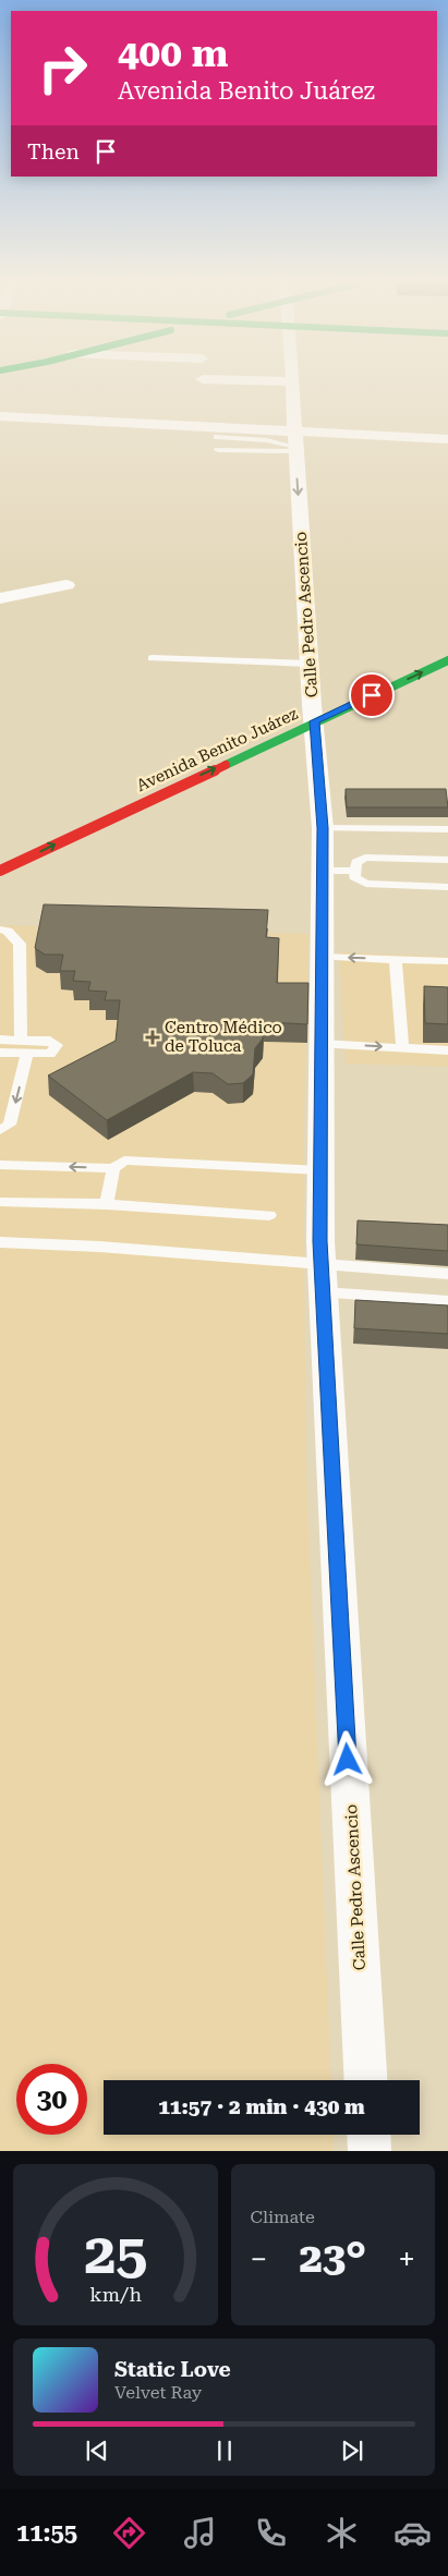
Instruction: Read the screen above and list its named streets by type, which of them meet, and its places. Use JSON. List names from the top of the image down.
{
  "streets": {
    "main road": ["Avenida Benito Juárez"],
    "street": ["Calle Pedro Ascencio"]
  },
  "crossings": [
    ["Calle Pedro Ascencio", "Avenida Benito Juárez"]
  ],
  "one_way": ["Avenida Benito Juárez"],
  "places": {
    "health": ["Centro Médico de Toluca"]
  },
  "page": {
    "turn": ["400 m", "Avenida Benito Juárez"],
    "then": "Then",
    "limit": "30",
    "trip": "11:57 · 2 min · 430 m",
    "tile": "Climate",
    "heat": ["−", "23°", "+"],
    "song": ["Static Love", "Velvet Ray"],
    "tabs": "11:55",
    "gauge": ["25", "km/h"]
  }
}
